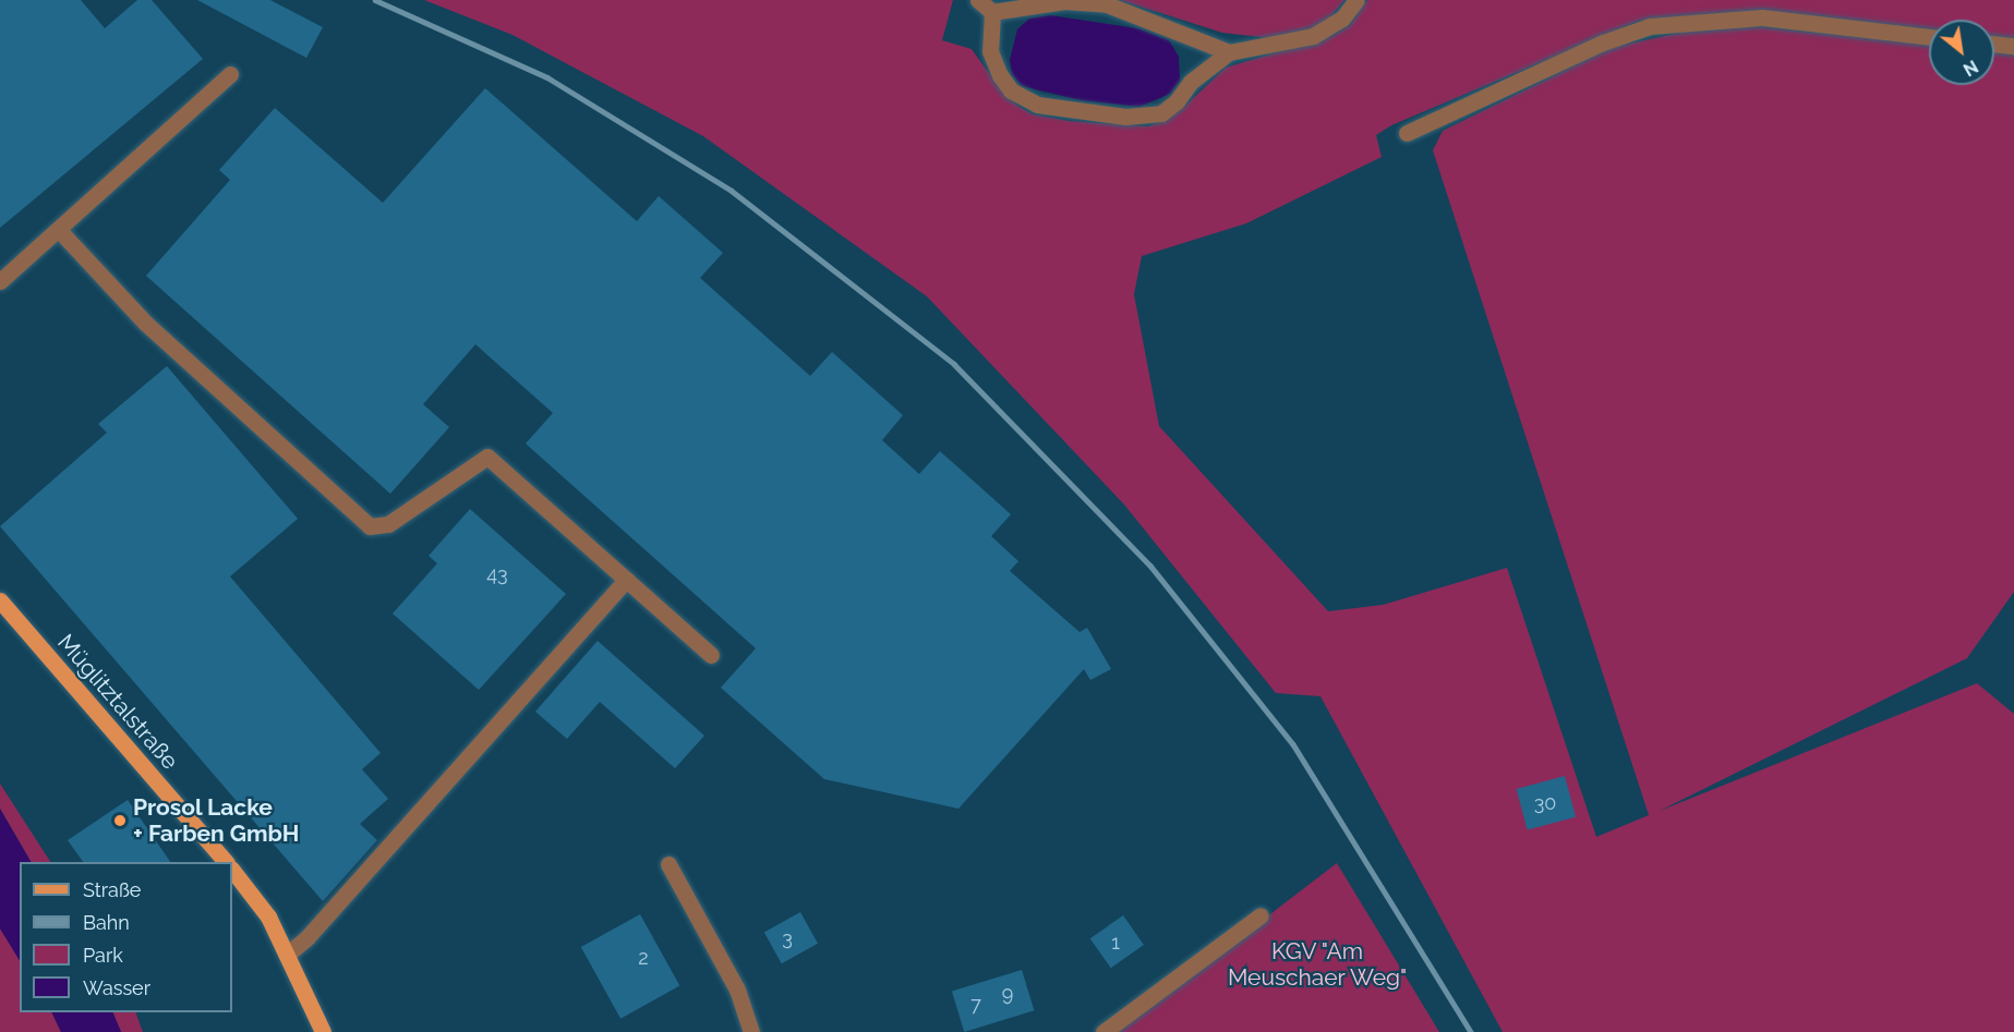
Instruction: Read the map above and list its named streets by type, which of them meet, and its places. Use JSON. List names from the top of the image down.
{
  "streets": {
    "main road": ["Müglitztalstraße"]
  },
  "parks": ["KGV \"Am Meuschaer Weg\""],
  "places": ["Prosol Lacke + Farben GmbH"],
  "house_numbers": [
    "43",
    "30",
    "3",
    "1",
    "2",
    "9",
    "7"
  ],
  "legend": [
    "Straße",
    "Bahn",
    "Park",
    "Wasser"
  ],
  "north": "bottom right"
}
